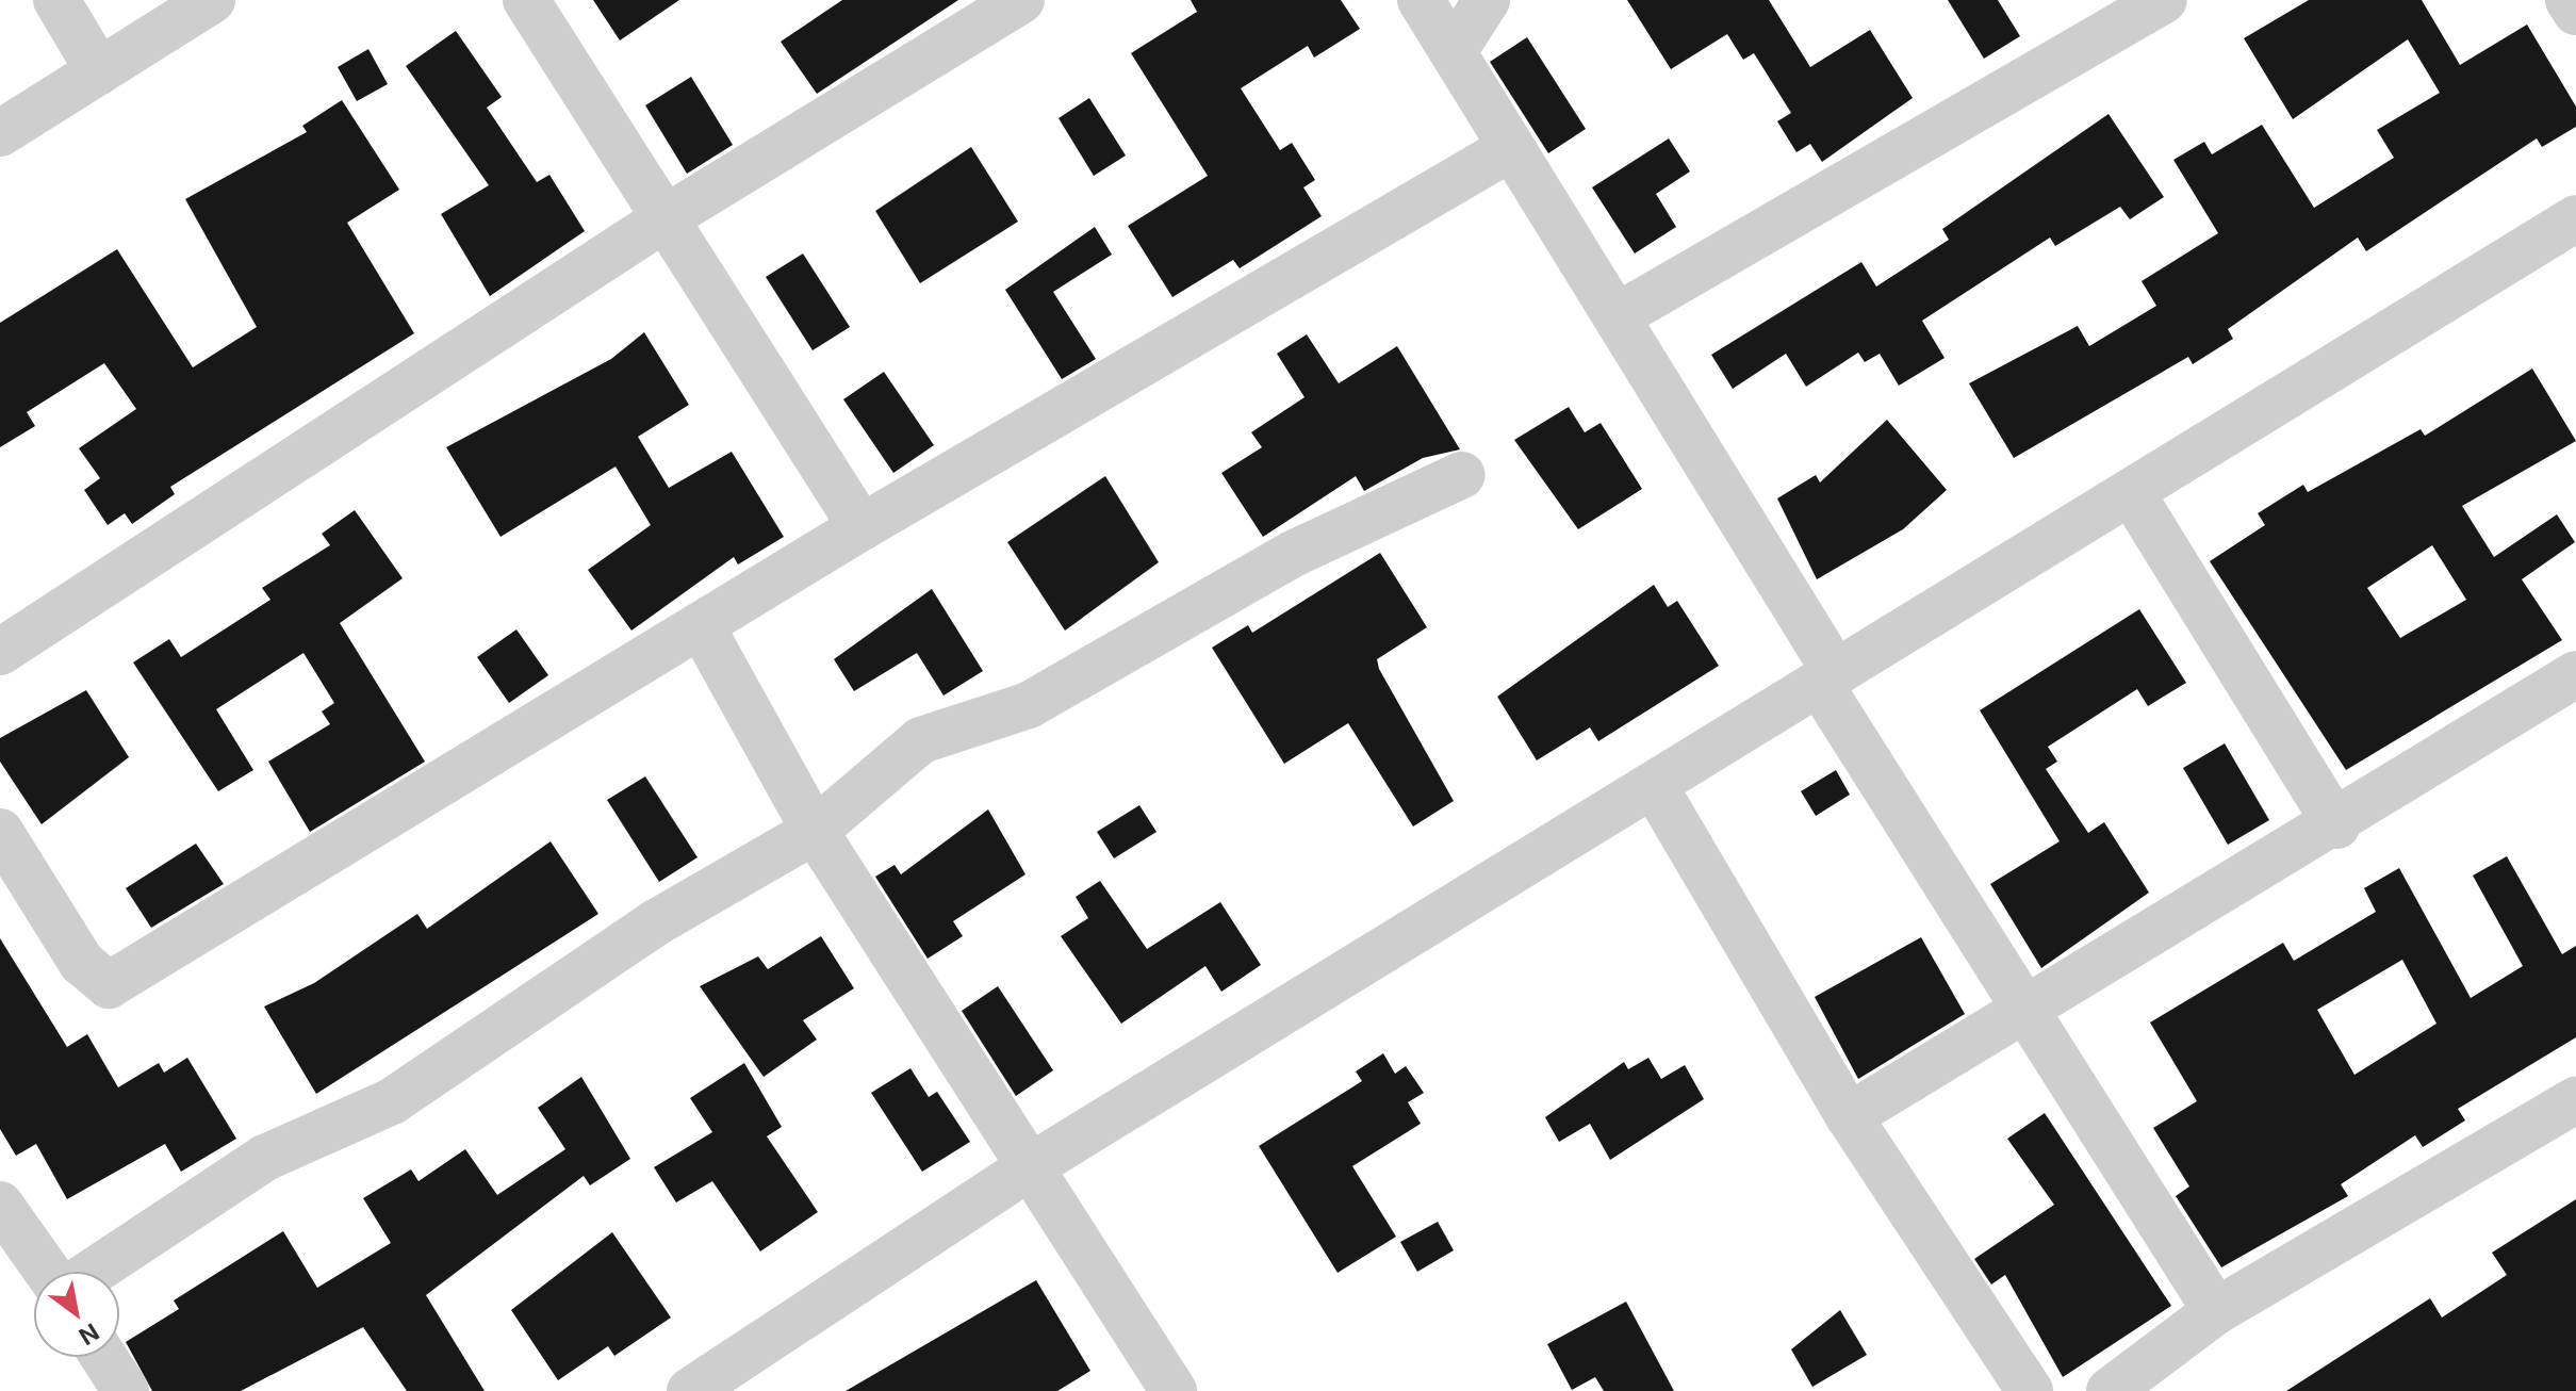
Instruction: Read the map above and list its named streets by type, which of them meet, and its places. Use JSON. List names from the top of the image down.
{
  "north": "bottom right"
}
